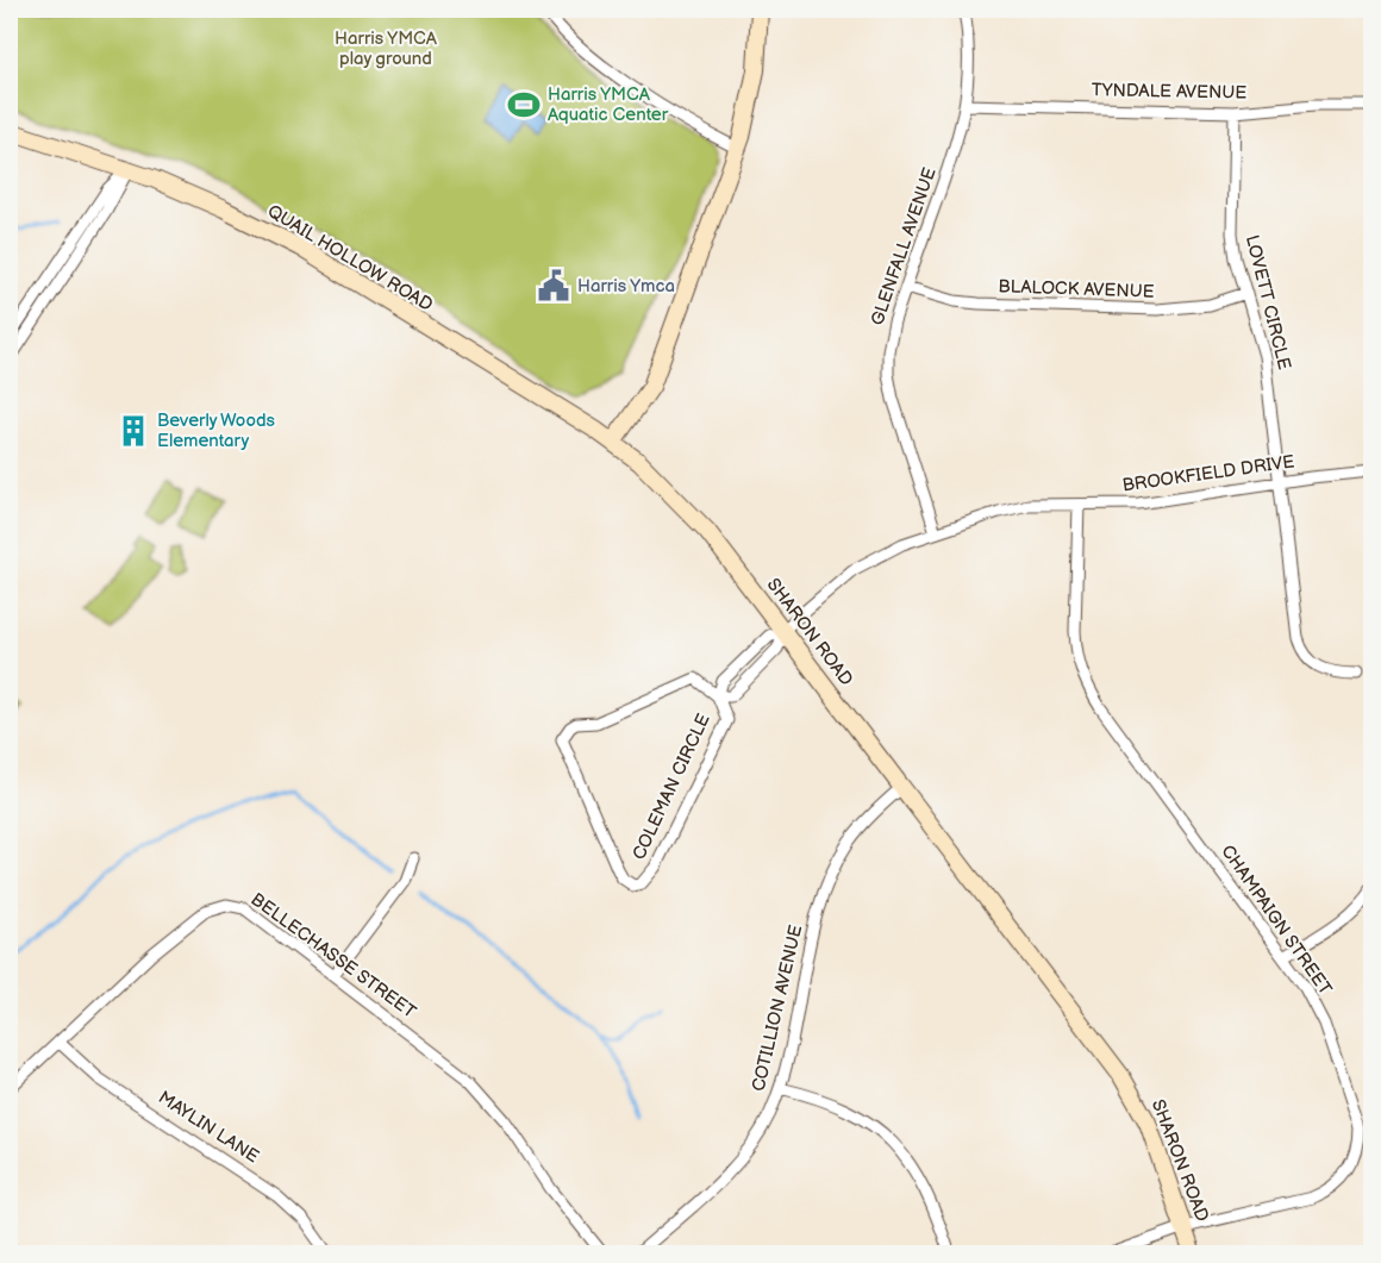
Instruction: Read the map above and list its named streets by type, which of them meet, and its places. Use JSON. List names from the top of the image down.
{
  "streets": {
    "main road": ["QUAIL HOLLOW ROAD", "SHARON ROAD"],
    "street": [
      "TYNDALE AVENUE",
      "GLENFALL AVENUE",
      "BLALOCK AVENUE",
      "LOVETT CIRCLE",
      "BROOKFIELD DRIVE",
      "COLEMAN CIRCLE",
      "CHAMPAIGN STREET",
      "BELLECHASSE STREET",
      "COTILLION AVENUE",
      "MAYLIN LANE"
    ]
  },
  "crossings": [
    ["TYNDALE AVENUE", "GLENFALL AVENUE"],
    ["TYNDALE AVENUE", "LOVETT CIRCLE"],
    ["GLENFALL AVENUE", "BLALOCK AVENUE"],
    ["GLENFALL AVENUE", "BROOKFIELD DRIVE"],
    ["QUAIL HOLLOW ROAD", "SHARON ROAD"],
    ["BLALOCK AVENUE", "LOVETT CIRCLE"],
    ["LOVETT CIRCLE", "BROOKFIELD DRIVE"],
    ["BROOKFIELD DRIVE", "SHARON ROAD"],
    ["BROOKFIELD DRIVE", "COLEMAN CIRCLE"],
    ["BROOKFIELD DRIVE", "CHAMPAIGN STREET"],
    ["SHARON ROAD", "COLEMAN CIRCLE"],
    ["SHARON ROAD", "CHAMPAIGN STREET"],
    ["SHARON ROAD", "COTILLION AVENUE"],
    ["BELLECHASSE STREET", "MAYLIN LANE"]
  ],
  "parks": ["Harris YMCA play ground"],
  "places": {
    "sports": ["Harris YMCA Aquatic Center"],
    "public building": ["Harris Ymca"],
    "building": ["Beverly Woods Elementary"]
  }
}
